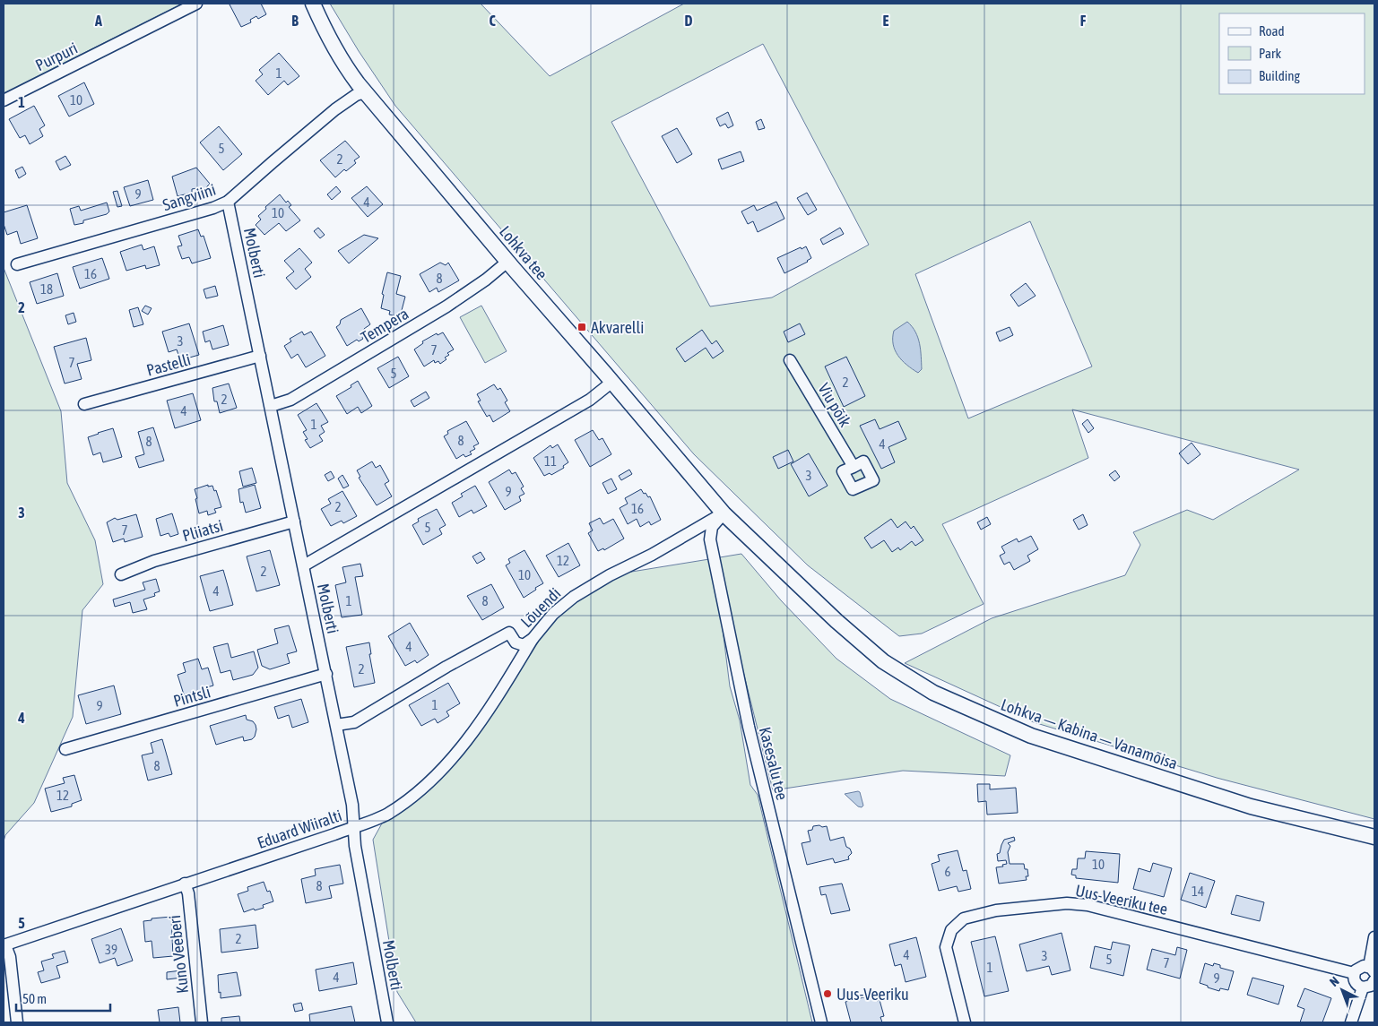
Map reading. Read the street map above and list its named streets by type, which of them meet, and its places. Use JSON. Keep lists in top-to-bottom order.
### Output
{
  "streets": {
    "street": [
      "Purpuri",
      "Sangviini",
      "Molberti",
      "Lohkva tee",
      "Tempera",
      "Pastelli",
      "Viu põik",
      "Pliiatsi",
      "Lõuendi",
      "Pintsli",
      "Lohkva — Kabina — Vanamõisa",
      "Kasesalu tee",
      "Eduard Wiiralti",
      "Uus-Veeriku tee",
      "Kuno Veeberi"
    ]
  },
  "crossings": [
    ["Sangviini", "Molberti"],
    ["Sangviini", "Lohkva tee"],
    ["Molberti", "Tempera"],
    ["Molberti", "Pastelli"],
    ["Molberti", "Pliiatsi"],
    ["Molberti", "Lõuendi"],
    ["Molberti", "Pintsli"],
    ["Molberti", "Eduard Wiiralti"],
    ["Lohkva tee", "Tempera"],
    ["Lohkva tee", "Lõuendi"],
    ["Lohkva tee", "Lohkva — Kabina — Vanamõisa"],
    ["Lohkva tee", "Kasesalu tee"],
    ["Lõuendi", "Lohkva — Kabina — Vanamõisa"],
    ["Lõuendi", "Kasesalu tee"],
    ["Lõuendi", "Eduard Wiiralti"],
    ["Lohkva — Kabina — Vanamõisa", "Kasesalu tee"],
    ["Eduard Wiiralti", "Kuno Veeberi"]
  ],
  "places": {
    "transit": ["Akvarelli"],
    "other": ["Uus-Veeriku"]
  },
  "house_numbers": [
    "1",
    "10",
    "5",
    "2",
    "9",
    "4",
    "10",
    "16",
    "8",
    "18",
    "3",
    "7",
    "7",
    "5",
    "2",
    "2",
    "4",
    "1",
    "8",
    "8",
    "4",
    "11",
    "3",
    "9",
    "2",
    "16",
    "5",
    "7",
    "12",
    "2",
    "10",
    "4",
    "1",
    "8",
    "4",
    "2",
    "1",
    "9",
    "8",
    "12",
    "10",
    "6",
    "8",
    "14",
    "2",
    "39",
    "4",
    "3",
    "5",
    "7",
    "1",
    "4",
    "9"
  ],
  "legend": ["Road", "Park", "Building"],
  "scale_bar": "50 m",
  "north": "top left",
  "grid": {
    "columns": [
      "A",
      "B",
      "C",
      "D",
      "E",
      "F"
    ],
    "rows": [
      "1",
      "2",
      "3",
      "4",
      "5"
    ]
  }
}
